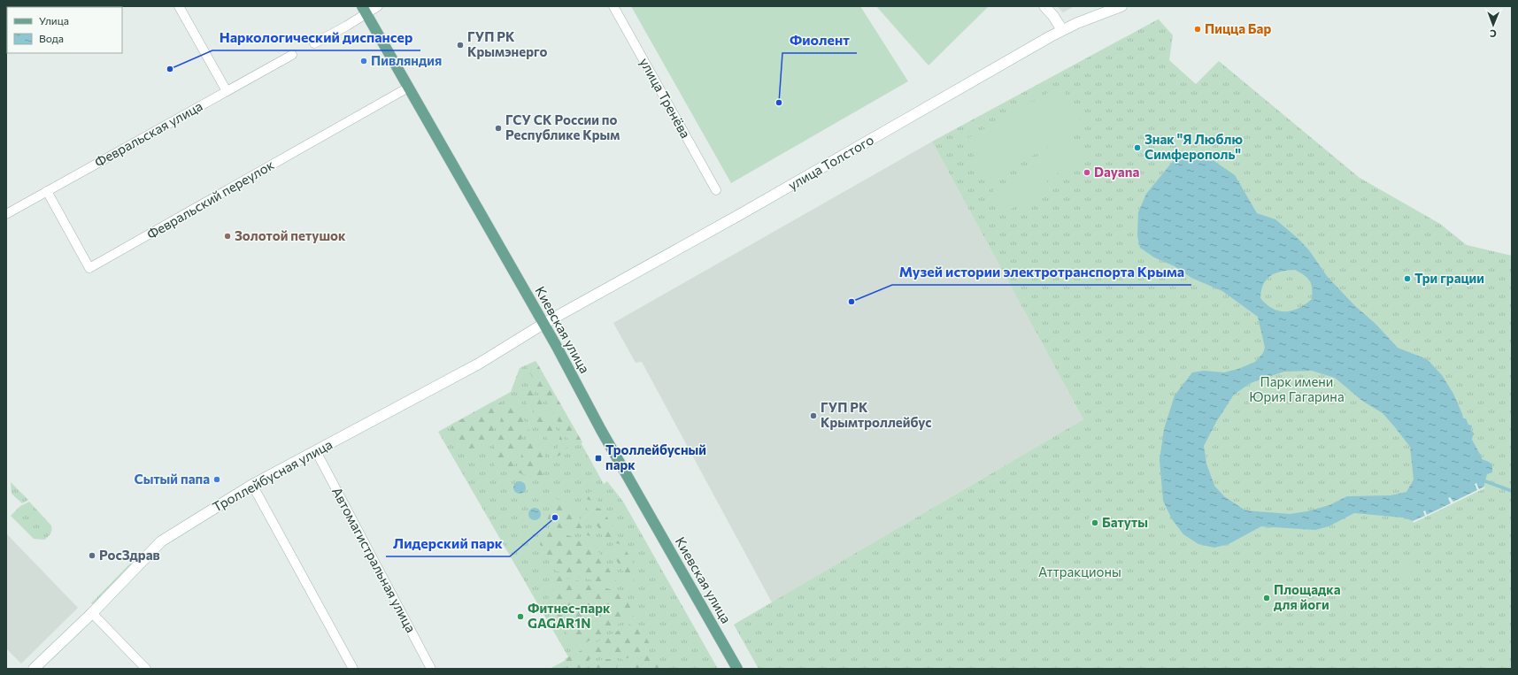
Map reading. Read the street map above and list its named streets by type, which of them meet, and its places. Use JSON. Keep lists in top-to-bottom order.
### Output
{
  "streets": {
    "main road": ["улица Толстого", "Киевская улица", "Троллейбусная улица"],
    "street": [
      "улица Тренёва",
      "Февральская улица",
      "Февральский переулок",
      "Автомагистральная улица"
    ]
  },
  "crossings": [
    ["Февральская улица", "Февральский переулок"],
    ["улица Толстого", "Киевская улица"],
    ["улица Толстого", "Троллейбусная улица"],
    ["Февральский переулок", "Киевская улица"],
    ["Киевская улица", "Троллейбусная улица"],
    ["Троллейбусная улица", "Автомагистральная улица"]
  ],
  "parks": ["Парк имени Юрия Гагарина", "Аттракционы"],
  "places": {
    "other": [
      "Пицца Бар",
      "ГУП РК Крымэнерго",
      "Пивляндия",
      "Наркологический диспансер",
      "Фиолент",
      "ГСУ СК России по Республике Крым",
      "Знак \"Я Люблю Симферополь\"",
      "Dayana",
      "Золотой петушок",
      "Три грации",
      "Музей истории электротранспорта Крыма",
      "ГУП РК Крымтроллейбус",
      "Сытый папа",
      "Лидерский парк",
      "Батуты",
      "РосЗдрав",
      "Площадка для йоги",
      "Фитнес-парк GAGAR1N"
    ],
    "transit": ["Троллейбусный парк"]
  },
  "legend": ["Улица", "Вода"],
  "north": "bottom"
}
